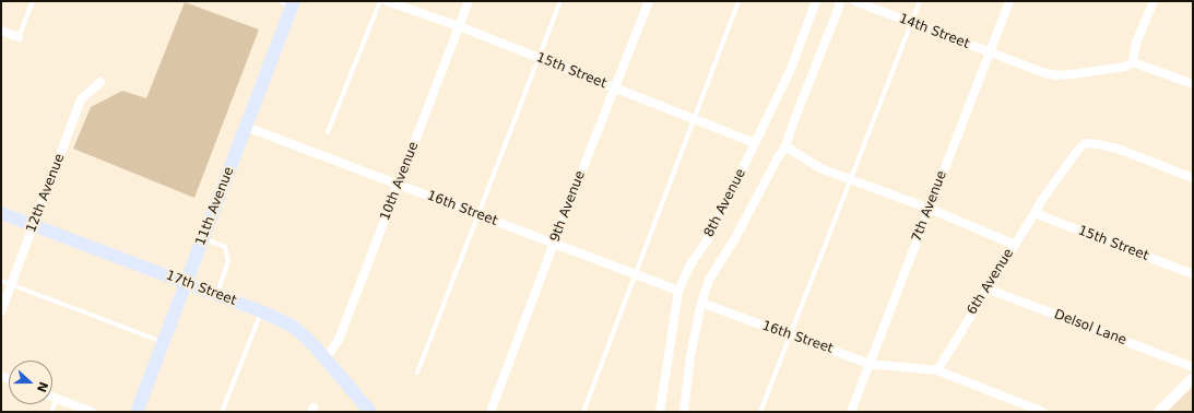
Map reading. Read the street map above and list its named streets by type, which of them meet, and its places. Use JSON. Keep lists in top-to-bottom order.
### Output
{
  "streets": {
    "main road": ["11th Avenue", "17th Street"],
    "street": [
      "14th Street",
      "15th Street",
      "10th Avenue",
      "12th Avenue",
      "8th Avenue",
      "9th Avenue",
      "7th Avenue",
      "16th Street",
      "6th Avenue",
      "Delsol Lane"
    ]
  },
  "crossings": [
    ["14th Street", "7th Avenue"],
    ["15th Street", "10th Avenue"],
    ["15th Street", "8th Avenue"],
    ["15th Street", "9th Avenue"],
    ["15th Street", "6th Avenue"],
    ["10th Avenue", "16th Street"],
    ["10th Avenue", "17th Street"],
    ["12th Avenue", "17th Street"],
    ["8th Avenue", "16th Street"],
    ["11th Avenue", "16th Street"],
    ["11th Avenue", "17th Street"],
    ["9th Avenue", "16th Street"],
    ["7th Avenue", "16th Street"],
    ["6th Avenue", "Delsol Lane"]
  ],
  "north": "right"
}
